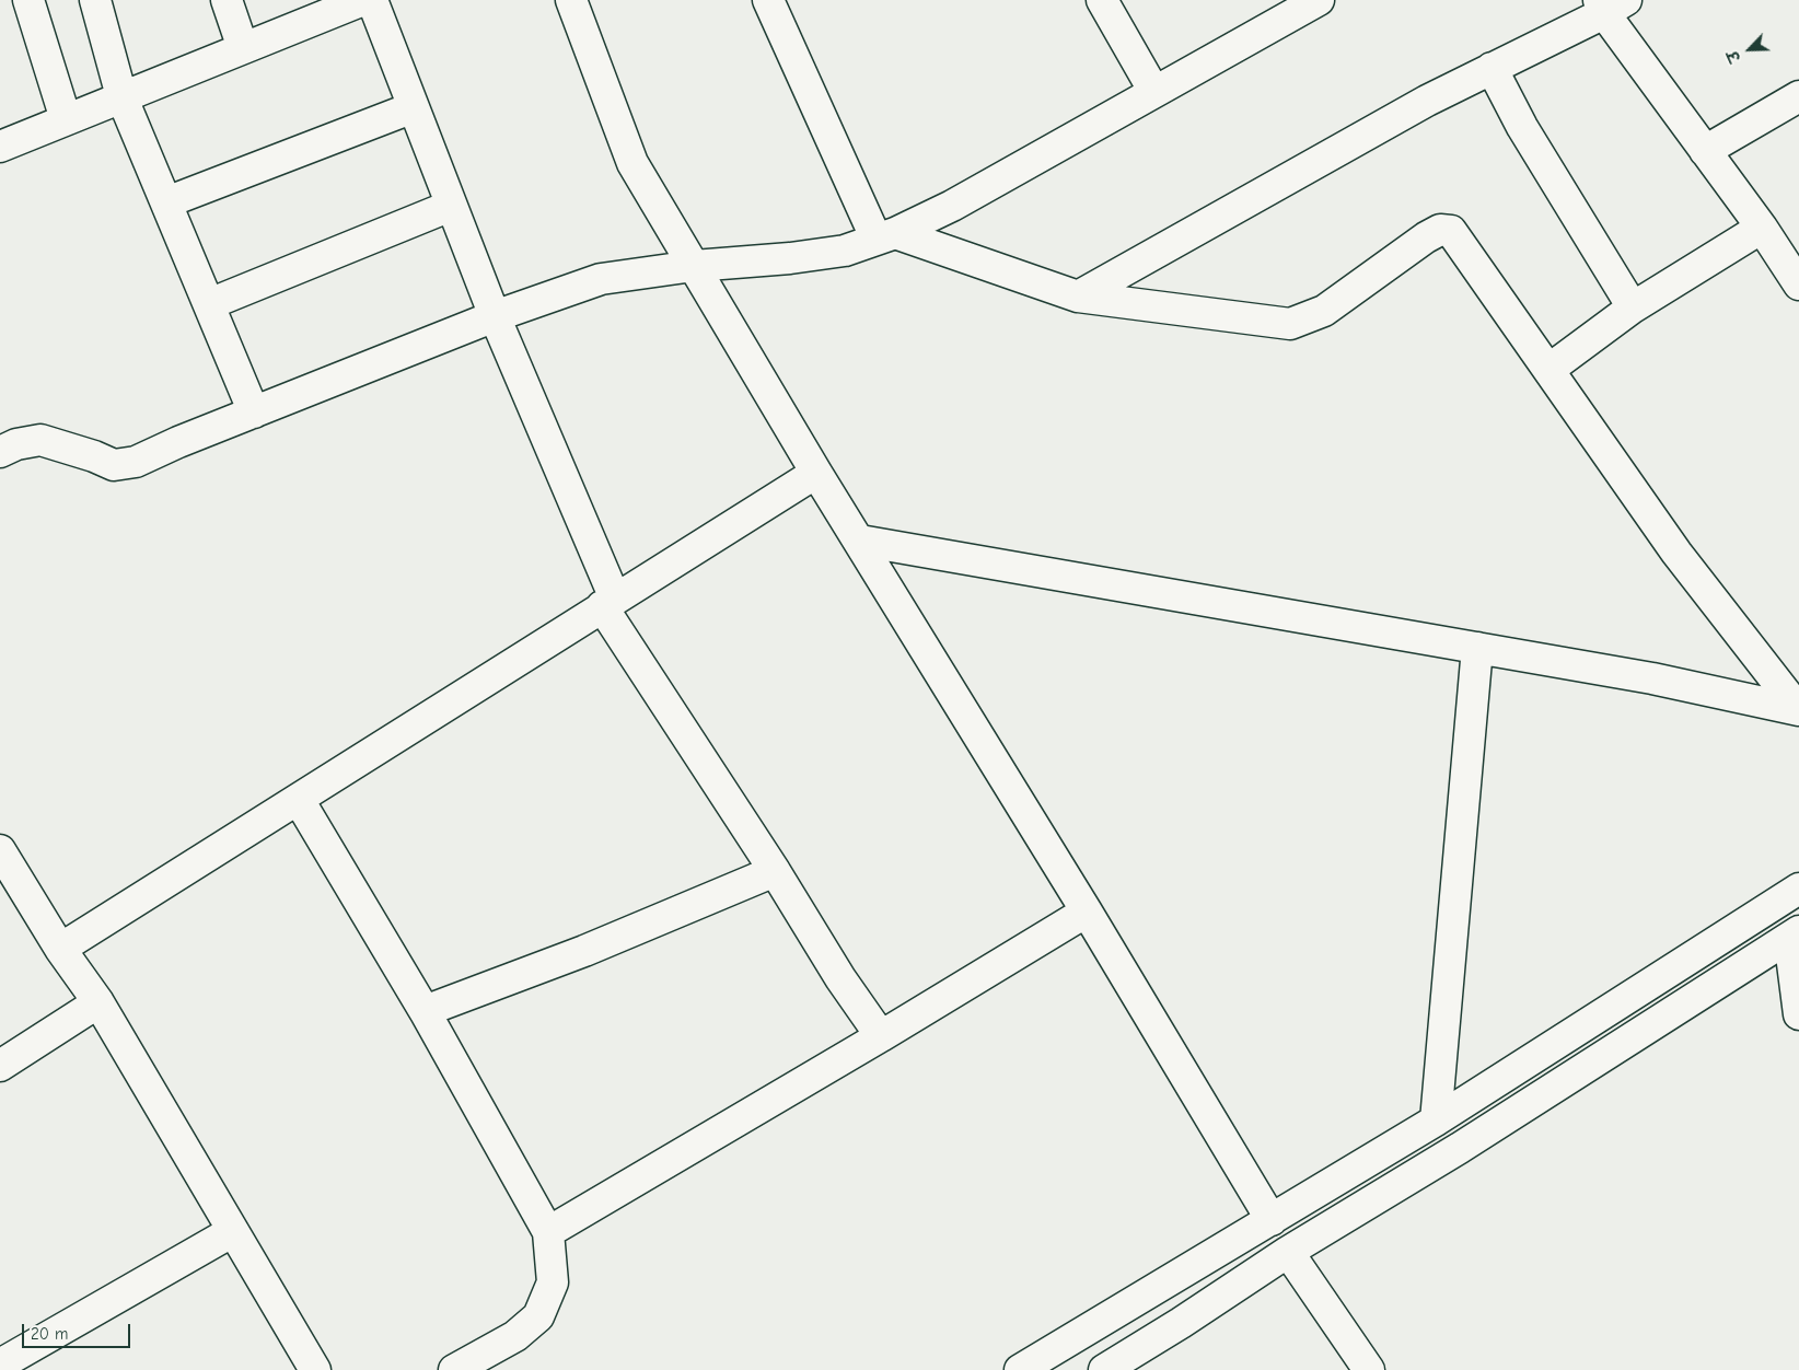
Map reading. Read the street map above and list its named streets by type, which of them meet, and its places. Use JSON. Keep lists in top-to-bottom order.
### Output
{
  "scale_bar": "20 m",
  "north": "bottom left"
}
